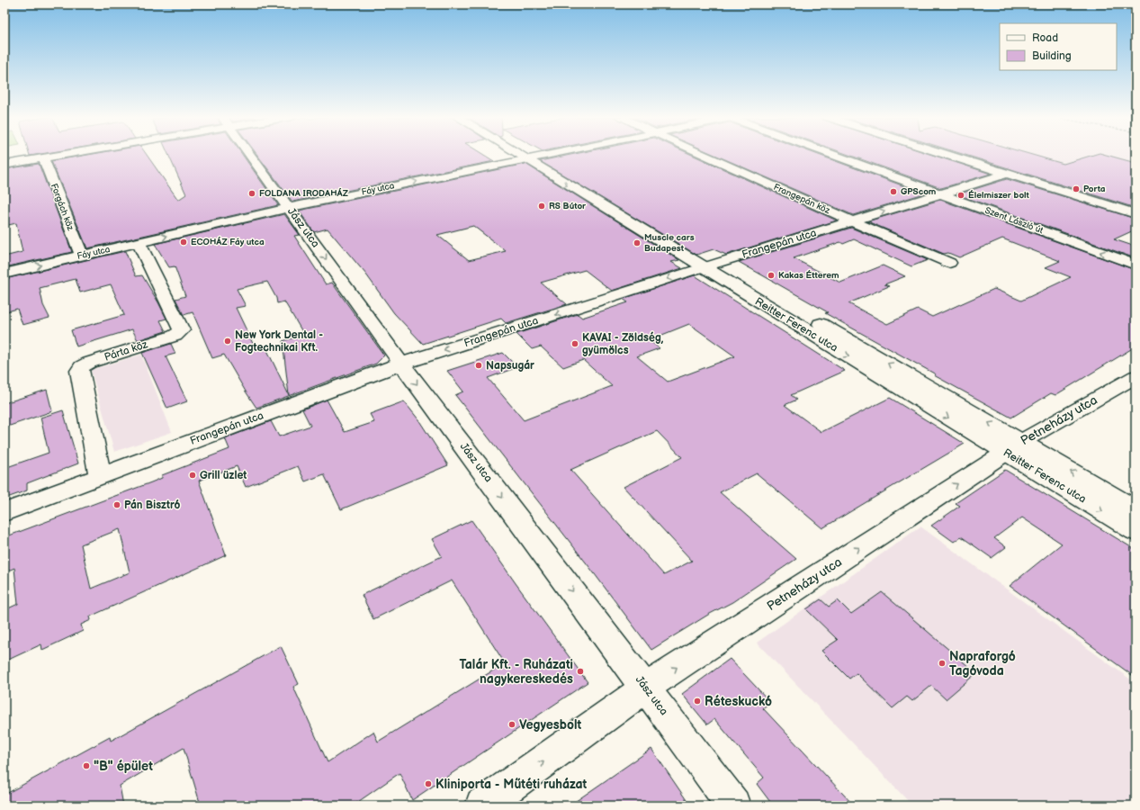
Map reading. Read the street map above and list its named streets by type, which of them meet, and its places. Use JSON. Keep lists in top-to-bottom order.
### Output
{
  "streets": {
    "street": [
      "Fáy utca",
      "Frangepán köz",
      "Forgách köz",
      "Szent László út",
      "Jász utca",
      "Frangepán utca",
      "Reitter Ferenc utca",
      "Párta köz",
      "Petneházy utca"
    ]
  },
  "crossings": [
    ["Fáy utca", "Forgách köz"],
    ["Fáy utca", "Jász utca"],
    ["Fáy utca", "Reitter Ferenc utca"],
    ["Fáy utca", "Párta köz"],
    ["Frangepán köz", "Frangepán utca"],
    ["Szent László út", "Frangepán utca"],
    ["Jász utca", "Frangepán utca"],
    ["Jász utca", "Petneházy utca"],
    ["Frangepán utca", "Reitter Ferenc utca"],
    ["Frangepán utca", "Párta köz"],
    ["Reitter Ferenc utca", "Petneházy utca"]
  ],
  "one_way": ["Fáy utca", "Jász utca", "Petneházy utca"],
  "places": [
    "Porta",
    "GPScom",
    "FOLDANA IRODAHÁZ",
    "Élelmiszer bolt",
    "RS Bútor",
    "ECOHÁZ Fáy utca",
    "Muscle cars Budapest",
    "Kakas Étterem",
    "New York Dental - Fogtechnikai Kft.",
    "KAVAI - Zöldség, gyümölcs",
    "Napsugár",
    "Grill üzlet",
    "Pán Bisztró",
    "Napraforgó Tagóvoda",
    "Talár Kft. - Ruházati nagykereskedés",
    "Réteskuckó",
    "Vegyesbolt",
    "\"B\" épület",
    "Kliniporta - Műtéti ruházat"
  ],
  "legend": ["Road", "Building"]
}
